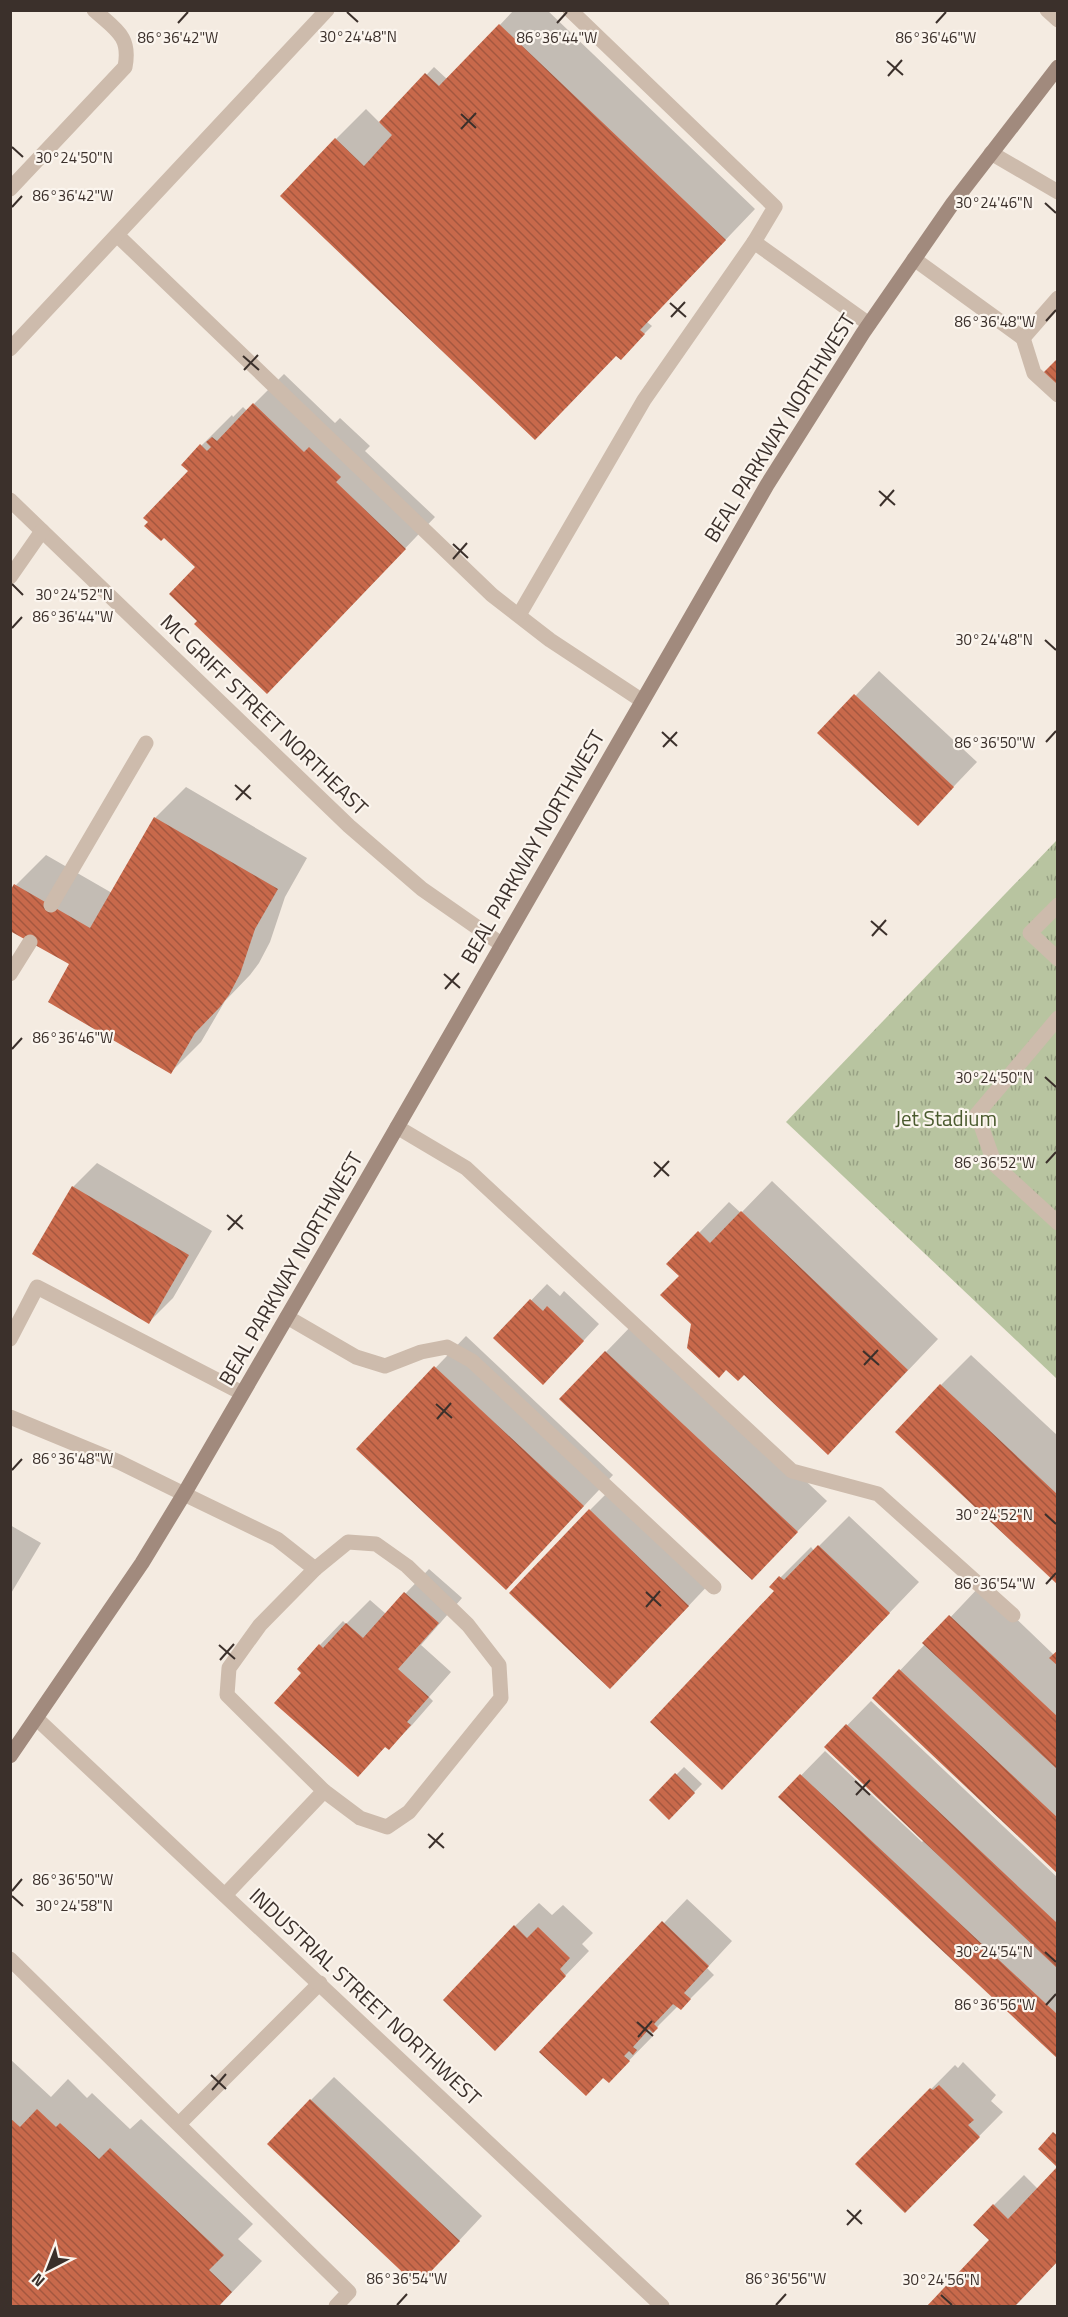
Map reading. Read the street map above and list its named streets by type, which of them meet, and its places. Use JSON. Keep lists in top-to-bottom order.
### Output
{
  "streets": {
    "main road": ["BEAL PARKWAY NORTHWEST"],
    "street": ["MC GRIFF STREET NORTHEAST", "INDUSTRIAL STREET NORTHWEST"]
  },
  "crossings": [
    ["BEAL PARKWAY NORTHWEST", "MC GRIFF STREET NORTHEAST"],
    ["BEAL PARKWAY NORTHWEST", "INDUSTRIAL STREET NORTHWEST"]
  ],
  "parks": ["Jet Stadium"],
  "north": "bottom left",
  "coordinates": [
    "30°24'48\"N",
    "86°36'42\"W",
    "86°36'44\"W",
    "86°36'46\"W",
    "30°24'50\"N",
    "30°24'46\"N",
    "86°36'48\"W",
    "30°24'52\"N",
    "86°36'50\"W",
    "86°36'52\"W",
    "86°36'54\"W",
    "30°24'58\"N",
    "30°24'54\"N",
    "86°36'56\"W",
    "30°24'56\"N"
  ]
}
